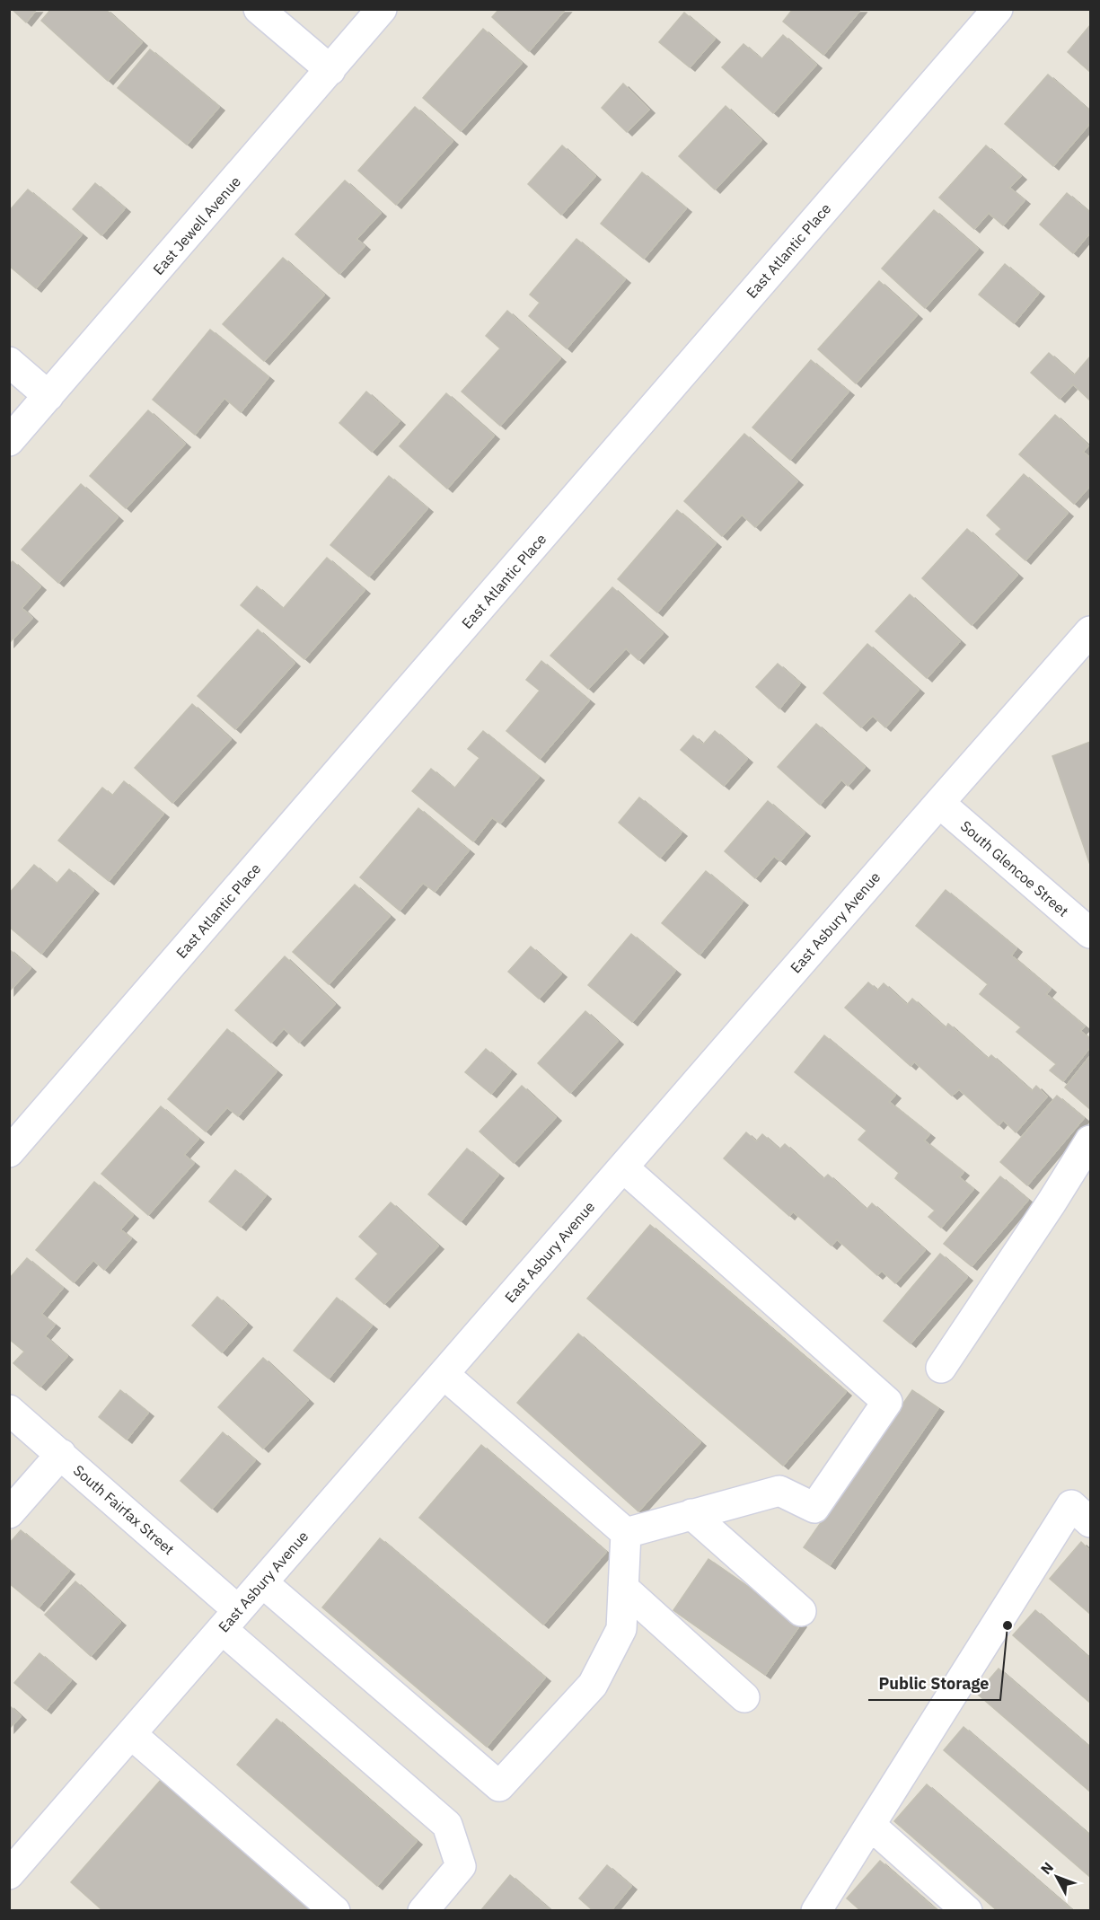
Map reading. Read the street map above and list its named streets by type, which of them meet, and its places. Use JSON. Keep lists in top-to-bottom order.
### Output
{
  "streets": {
    "street": [
      "East Jewell Avenue",
      "East Atlantic Place",
      "South Glencoe Street",
      "East Asbury Avenue",
      "South Fairfax Street"
    ]
  },
  "crossings": [
    ["South Glencoe Street", "East Asbury Avenue"],
    ["East Asbury Avenue", "South Fairfax Street"]
  ],
  "places": ["Public Storage"],
  "north": "top left"
}
